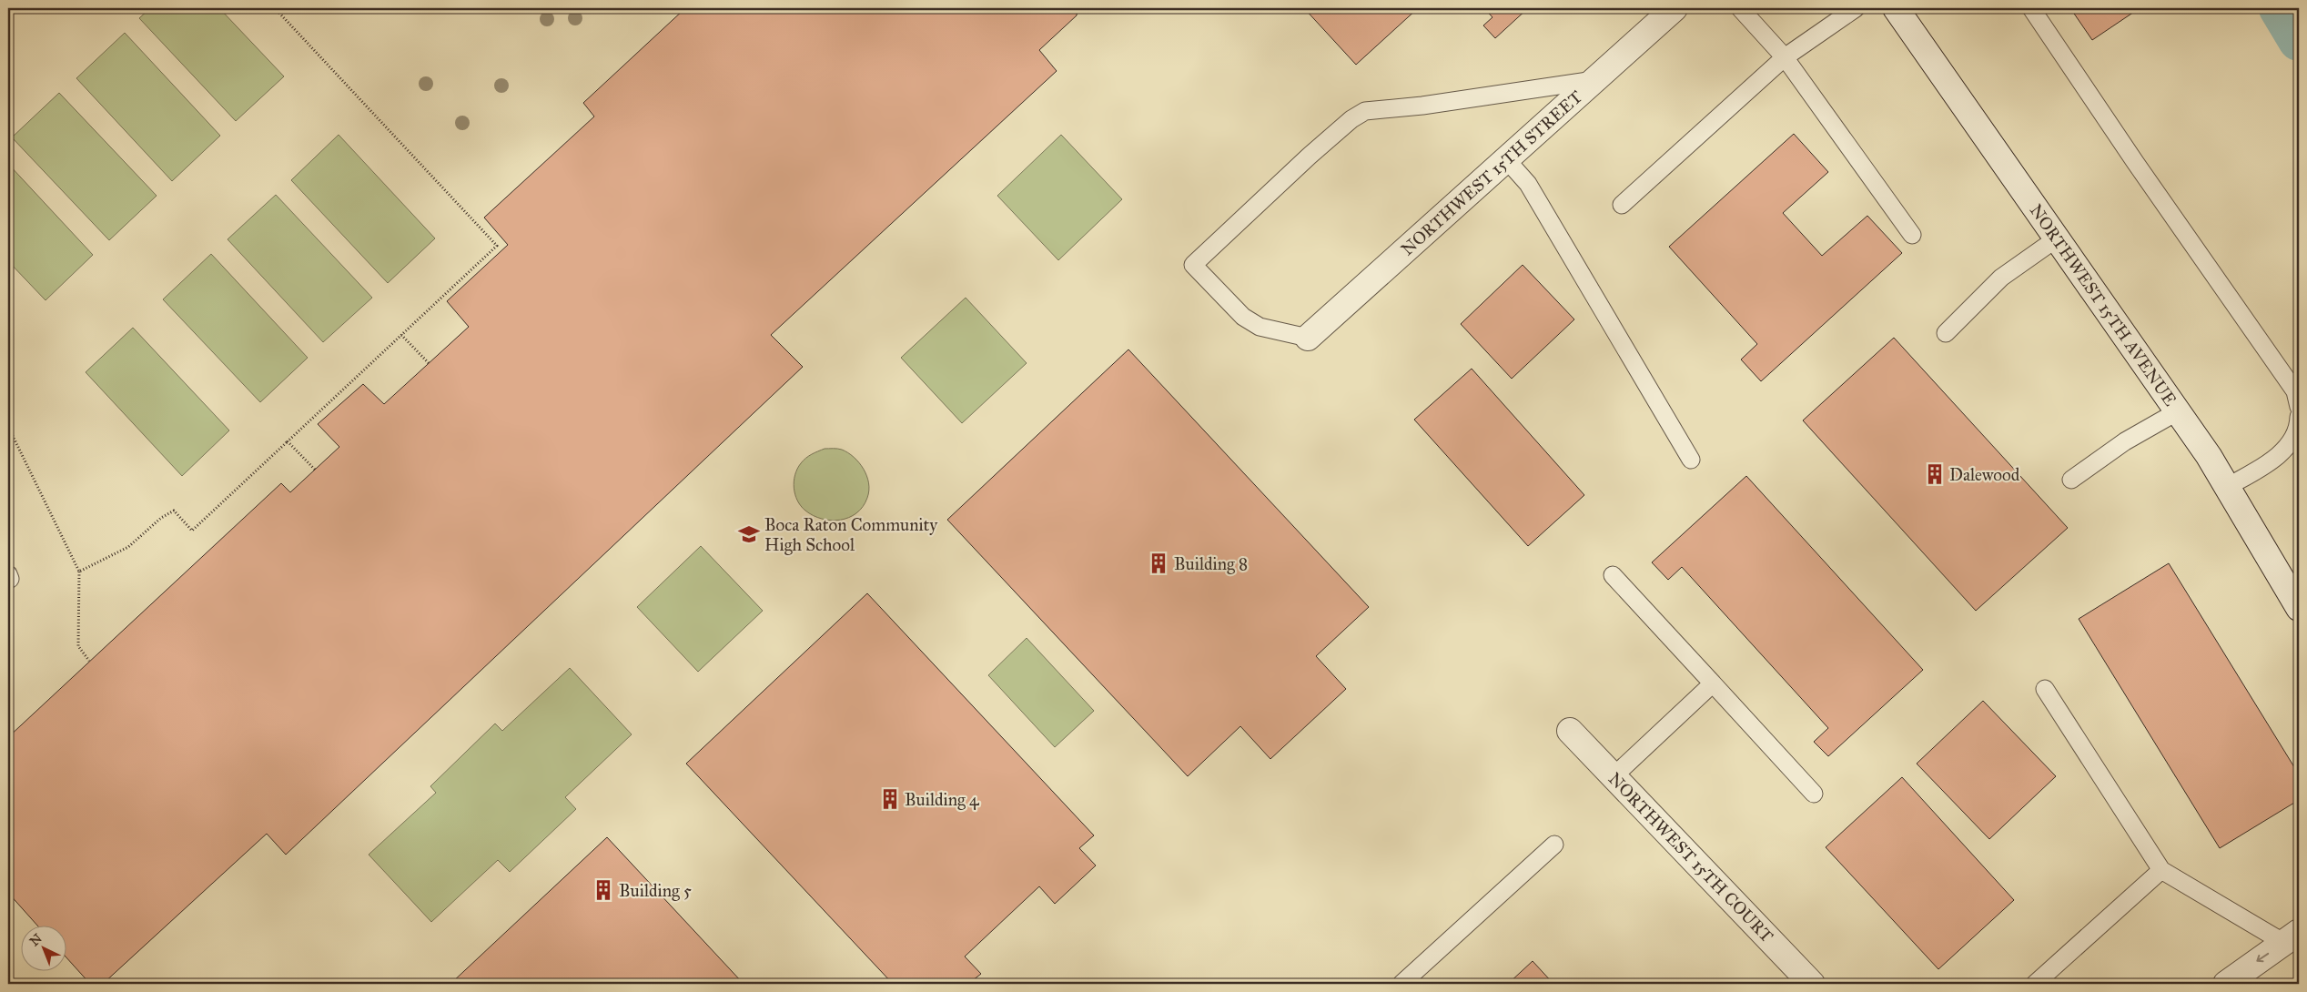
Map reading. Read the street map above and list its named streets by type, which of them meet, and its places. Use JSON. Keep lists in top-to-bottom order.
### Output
{
  "streets": {
    "street": ["NORTHWEST 15TH STREET", "NORTHWEST 15TH AVENUE", "NORTHWEST 15TH COURT"]
  },
  "places": {
    "building": [
      "Dalewood",
      "Building 8",
      "Building 4",
      "Building 5"
    ],
    "school or university": ["Boca Raton Community High School"]
  },
  "north": "top left"
}
